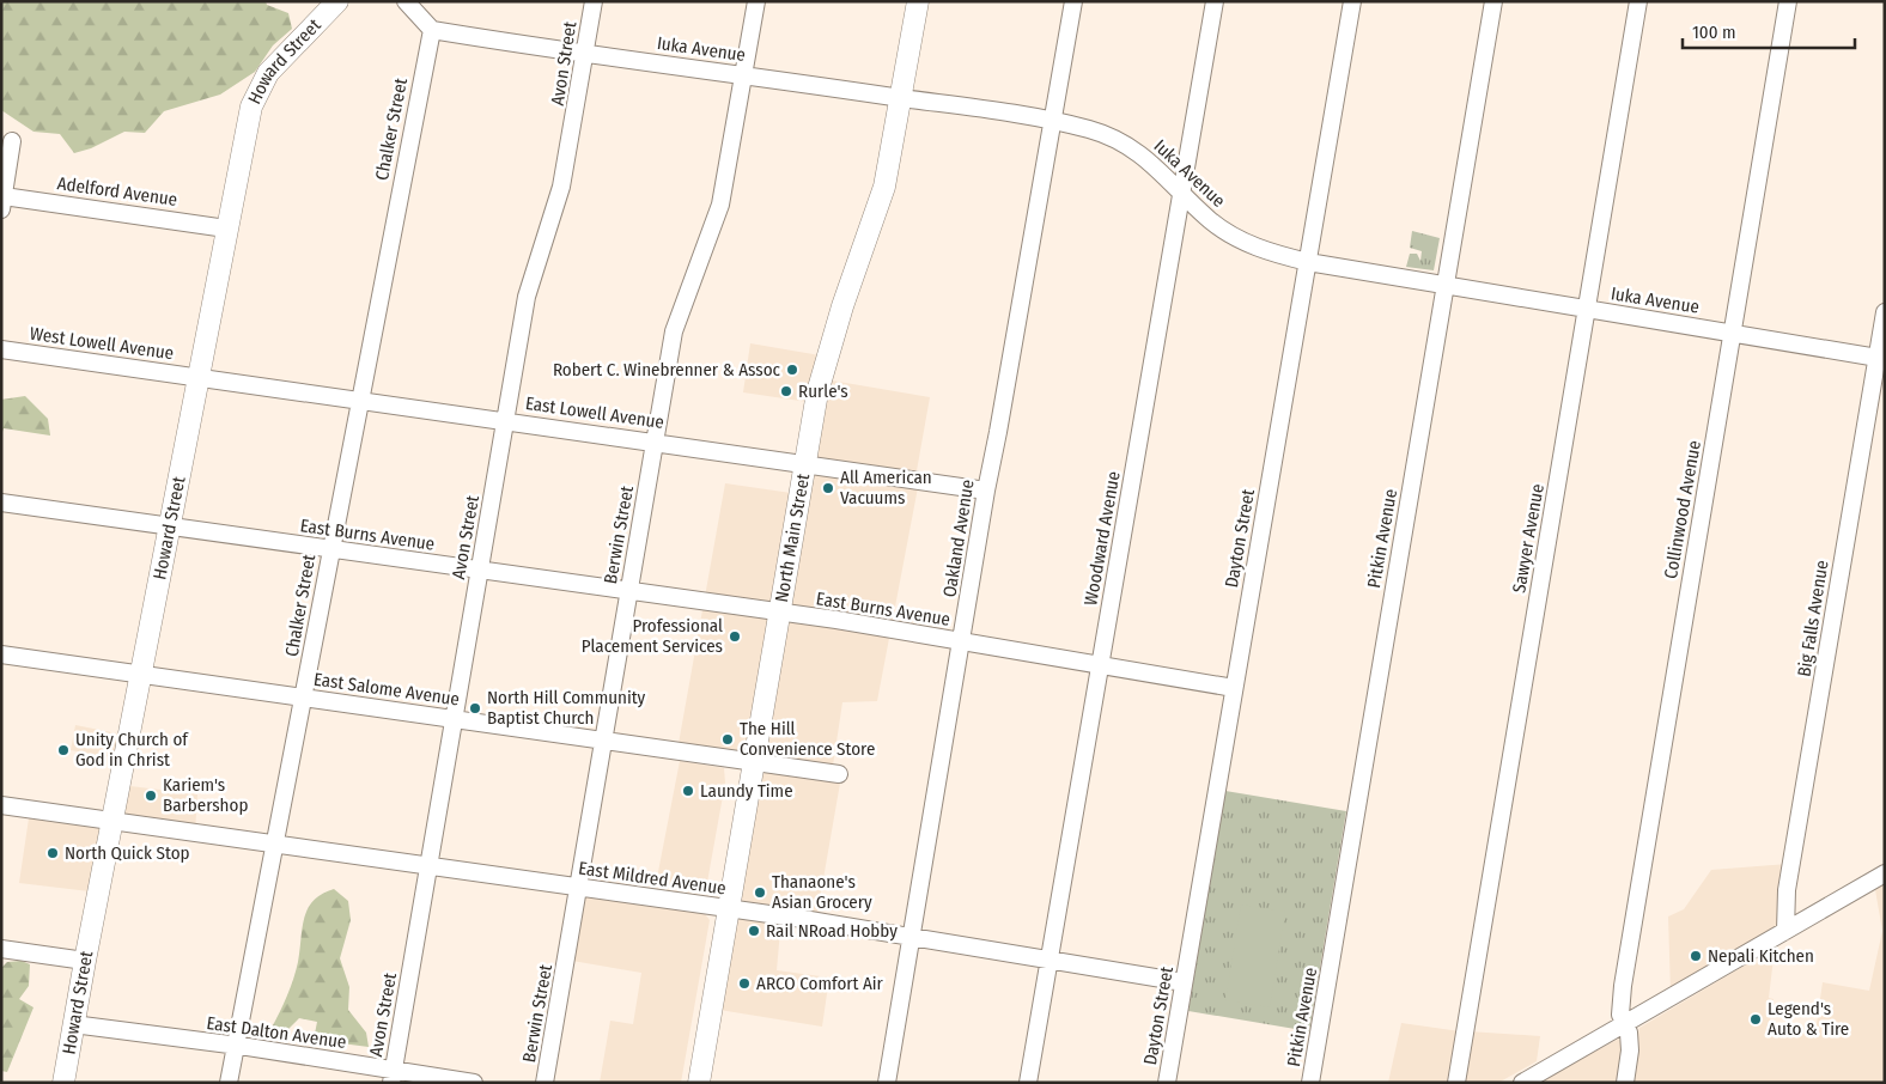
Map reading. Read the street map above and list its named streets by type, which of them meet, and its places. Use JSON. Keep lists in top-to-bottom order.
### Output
{
  "streets": {
    "main road": ["Howard Street", "North Main Street"],
    "street": [
      "Iuka Avenue",
      "Avon Street",
      "Chalker Street",
      "Adelford Avenue",
      "West Lowell Avenue",
      "East Lowell Avenue",
      "Collinwood Avenue",
      "East Burns Avenue",
      "Berwin Street",
      "Oakland Avenue",
      "Woodward Avenue",
      "Dayton Street",
      "Pitkin Avenue",
      "Sawyer Avenue",
      "Big Falls Avenue",
      "East Salome Avenue",
      "East Mildred Avenue",
      "East Dalton Avenue"
    ]
  },
  "crossings": [
    ["Iuka Avenue", "Avon Street"],
    ["Iuka Avenue", "Chalker Street"],
    ["Iuka Avenue", "Collinwood Avenue"],
    ["Iuka Avenue", "Berwin Street"],
    ["Iuka Avenue", "North Main Street"],
    ["Iuka Avenue", "Oakland Avenue"],
    ["Iuka Avenue", "Woodward Avenue"],
    ["Iuka Avenue", "Dayton Street"],
    ["Iuka Avenue", "Pitkin Avenue"],
    ["Iuka Avenue", "Sawyer Avenue"],
    ["Iuka Avenue", "Big Falls Avenue"],
    ["Howard Street", "Adelford Avenue"],
    ["Howard Street", "West Lowell Avenue"],
    ["Howard Street", "East Lowell Avenue"],
    ["Howard Street", "East Burns Avenue"],
    ["Howard Street", "East Salome Avenue"],
    ["Howard Street", "East Mildred Avenue"],
    ["Howard Street", "East Dalton Avenue"],
    ["Avon Street", "East Lowell Avenue"],
    ["Avon Street", "East Burns Avenue"],
    ["Avon Street", "East Salome Avenue"],
    ["Avon Street", "East Mildred Avenue"],
    ["Avon Street", "East Dalton Avenue"],
    ["Chalker Street", "East Lowell Avenue"],
    ["Chalker Street", "East Burns Avenue"],
    ["Chalker Street", "East Salome Avenue"],
    ["Chalker Street", "East Mildred Avenue"],
    ["Chalker Street", "East Dalton Avenue"],
    ["West Lowell Avenue", "East Lowell Avenue"],
    ["East Lowell Avenue", "Berwin Street"],
    ["East Lowell Avenue", "North Main Street"],
    ["East Lowell Avenue", "Oakland Avenue"],
    ["East Burns Avenue", "Berwin Street"],
    ["East Burns Avenue", "North Main Street"],
    ["East Burns Avenue", "Oakland Avenue"],
    ["East Burns Avenue", "Woodward Avenue"],
    ["East Burns Avenue", "Dayton Street"],
    ["Berwin Street", "East Salome Avenue"],
    ["Berwin Street", "East Mildred Avenue"],
    ["North Main Street", "East Salome Avenue"],
    ["North Main Street", "East Mildred Avenue"],
    ["Oakland Avenue", "East Mildred Avenue"],
    ["Woodward Avenue", "East Mildred Avenue"],
    ["Dayton Street", "East Mildred Avenue"]
  ],
  "places": [
    "Robert C. Winebrenner & Assoc",
    "Rurle's",
    "All American Vacuums",
    "Professional Placement Services",
    "North Hill Community Baptist Church",
    "The Hill Convenience Store",
    "Unity Church of God in Christ",
    "Laundy Time",
    "Kariem's Barbershop",
    "North Quick Stop",
    "Thanaone's Asian Grocery",
    "Rail NRoad Hobby",
    "Nepali Kitchen",
    "ARCO Comfort Air",
    "Legend's Auto & Tire"
  ],
  "scale_bar": "100 m"
}
